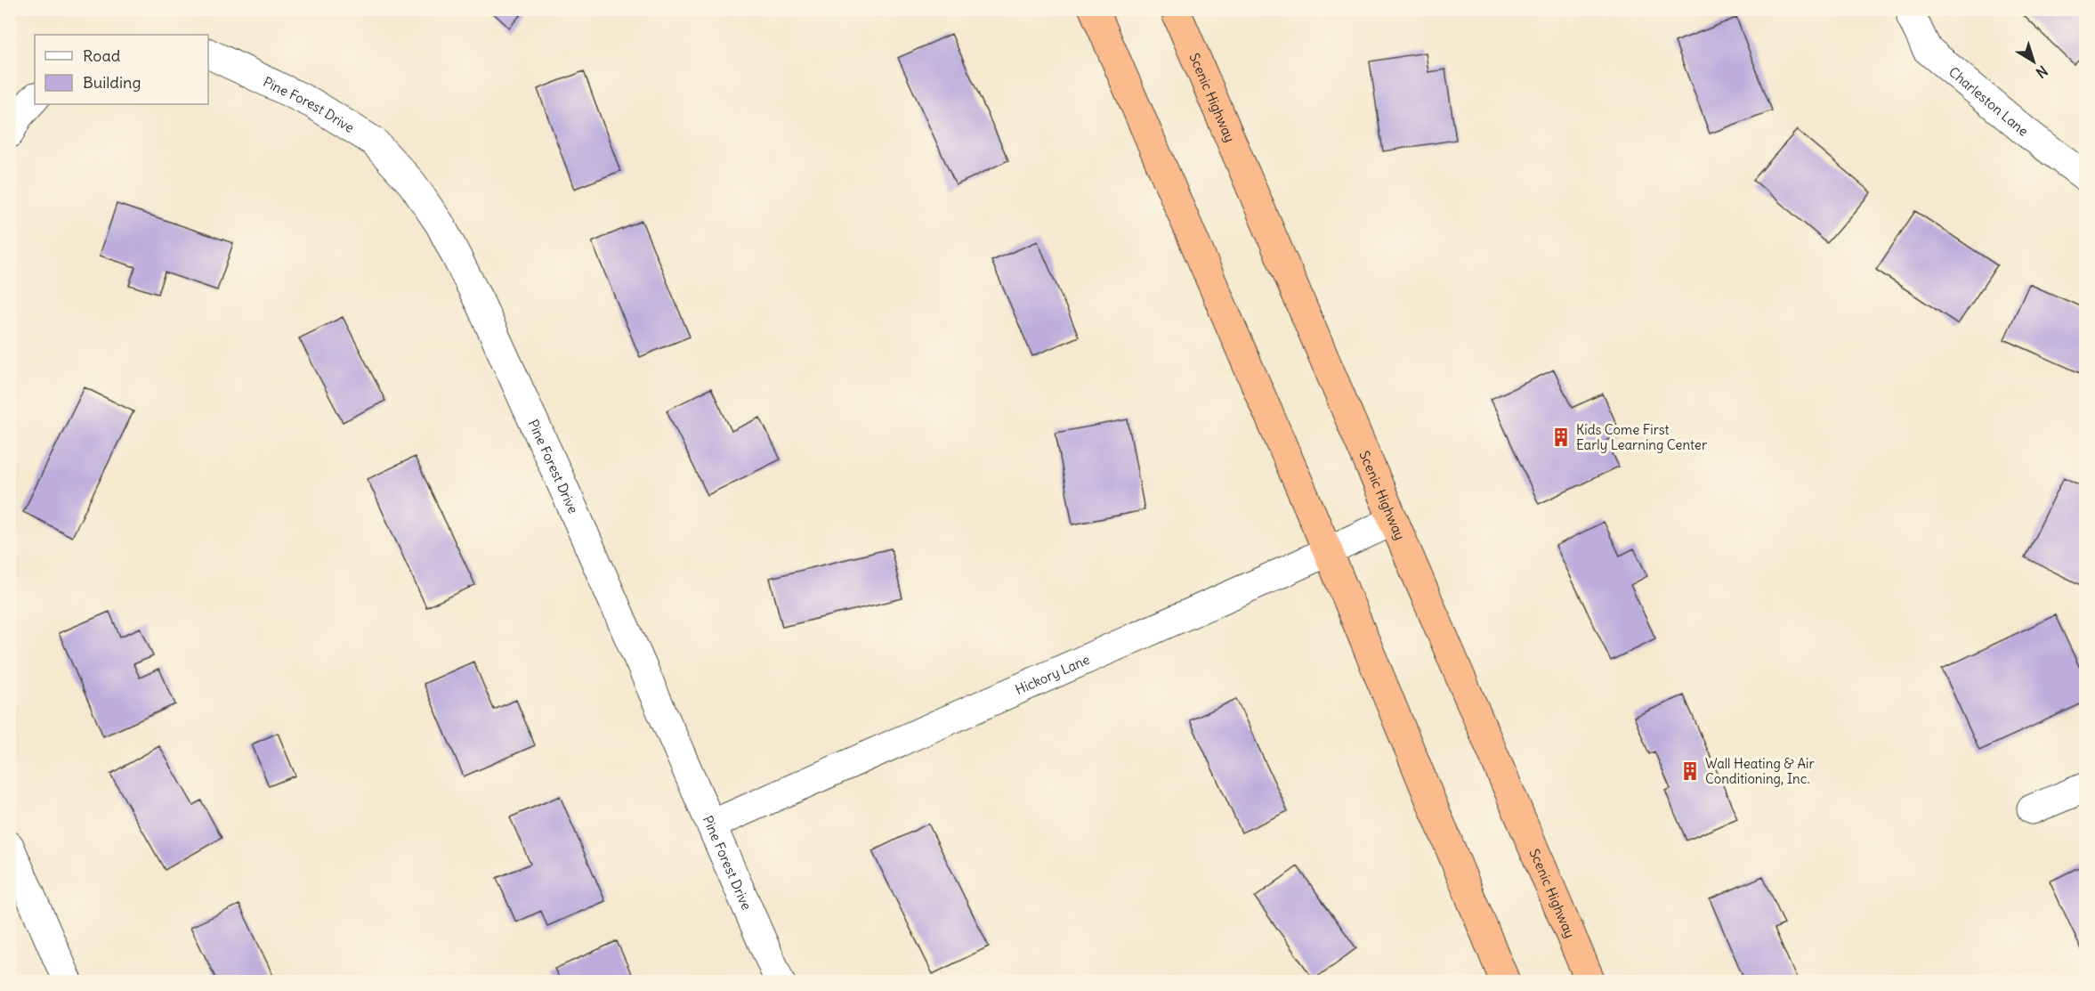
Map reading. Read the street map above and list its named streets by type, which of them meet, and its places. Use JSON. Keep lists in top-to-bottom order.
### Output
{
  "streets": {
    "highway": ["Scenic Highway"],
    "street": ["Charleston Lane", "Pine Forest Drive", "Hickory Lane"]
  },
  "crossings": [
    ["Scenic Highway", "Hickory Lane"],
    ["Pine Forest Drive", "Hickory Lane"]
  ],
  "places": {
    "building": ["Kids Come First Early Learning Center", "Wall Heating & Air Conditioning, Inc."]
  },
  "legend": ["Road", "Building"],
  "north": "bottom right"
}
